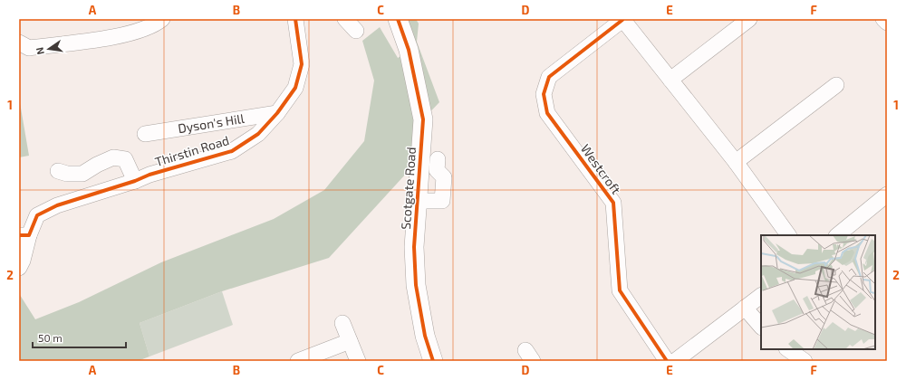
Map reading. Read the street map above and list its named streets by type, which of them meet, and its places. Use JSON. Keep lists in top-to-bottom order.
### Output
{
  "streets": {
    "street": [
      "Dyson's Hill",
      "Thirstin Road",
      "Westcroft",
      "Scotgate Road"
    ]
  },
  "crossings": [
    ["Dyson's Hill", "Thirstin Road"]
  ],
  "scale_bar": "50 m",
  "north": "left",
  "grid": {
    "columns": [
      "A",
      "B",
      "C",
      "D",
      "E",
      "F"
    ],
    "rows": ["1", "2"]
  }
}
